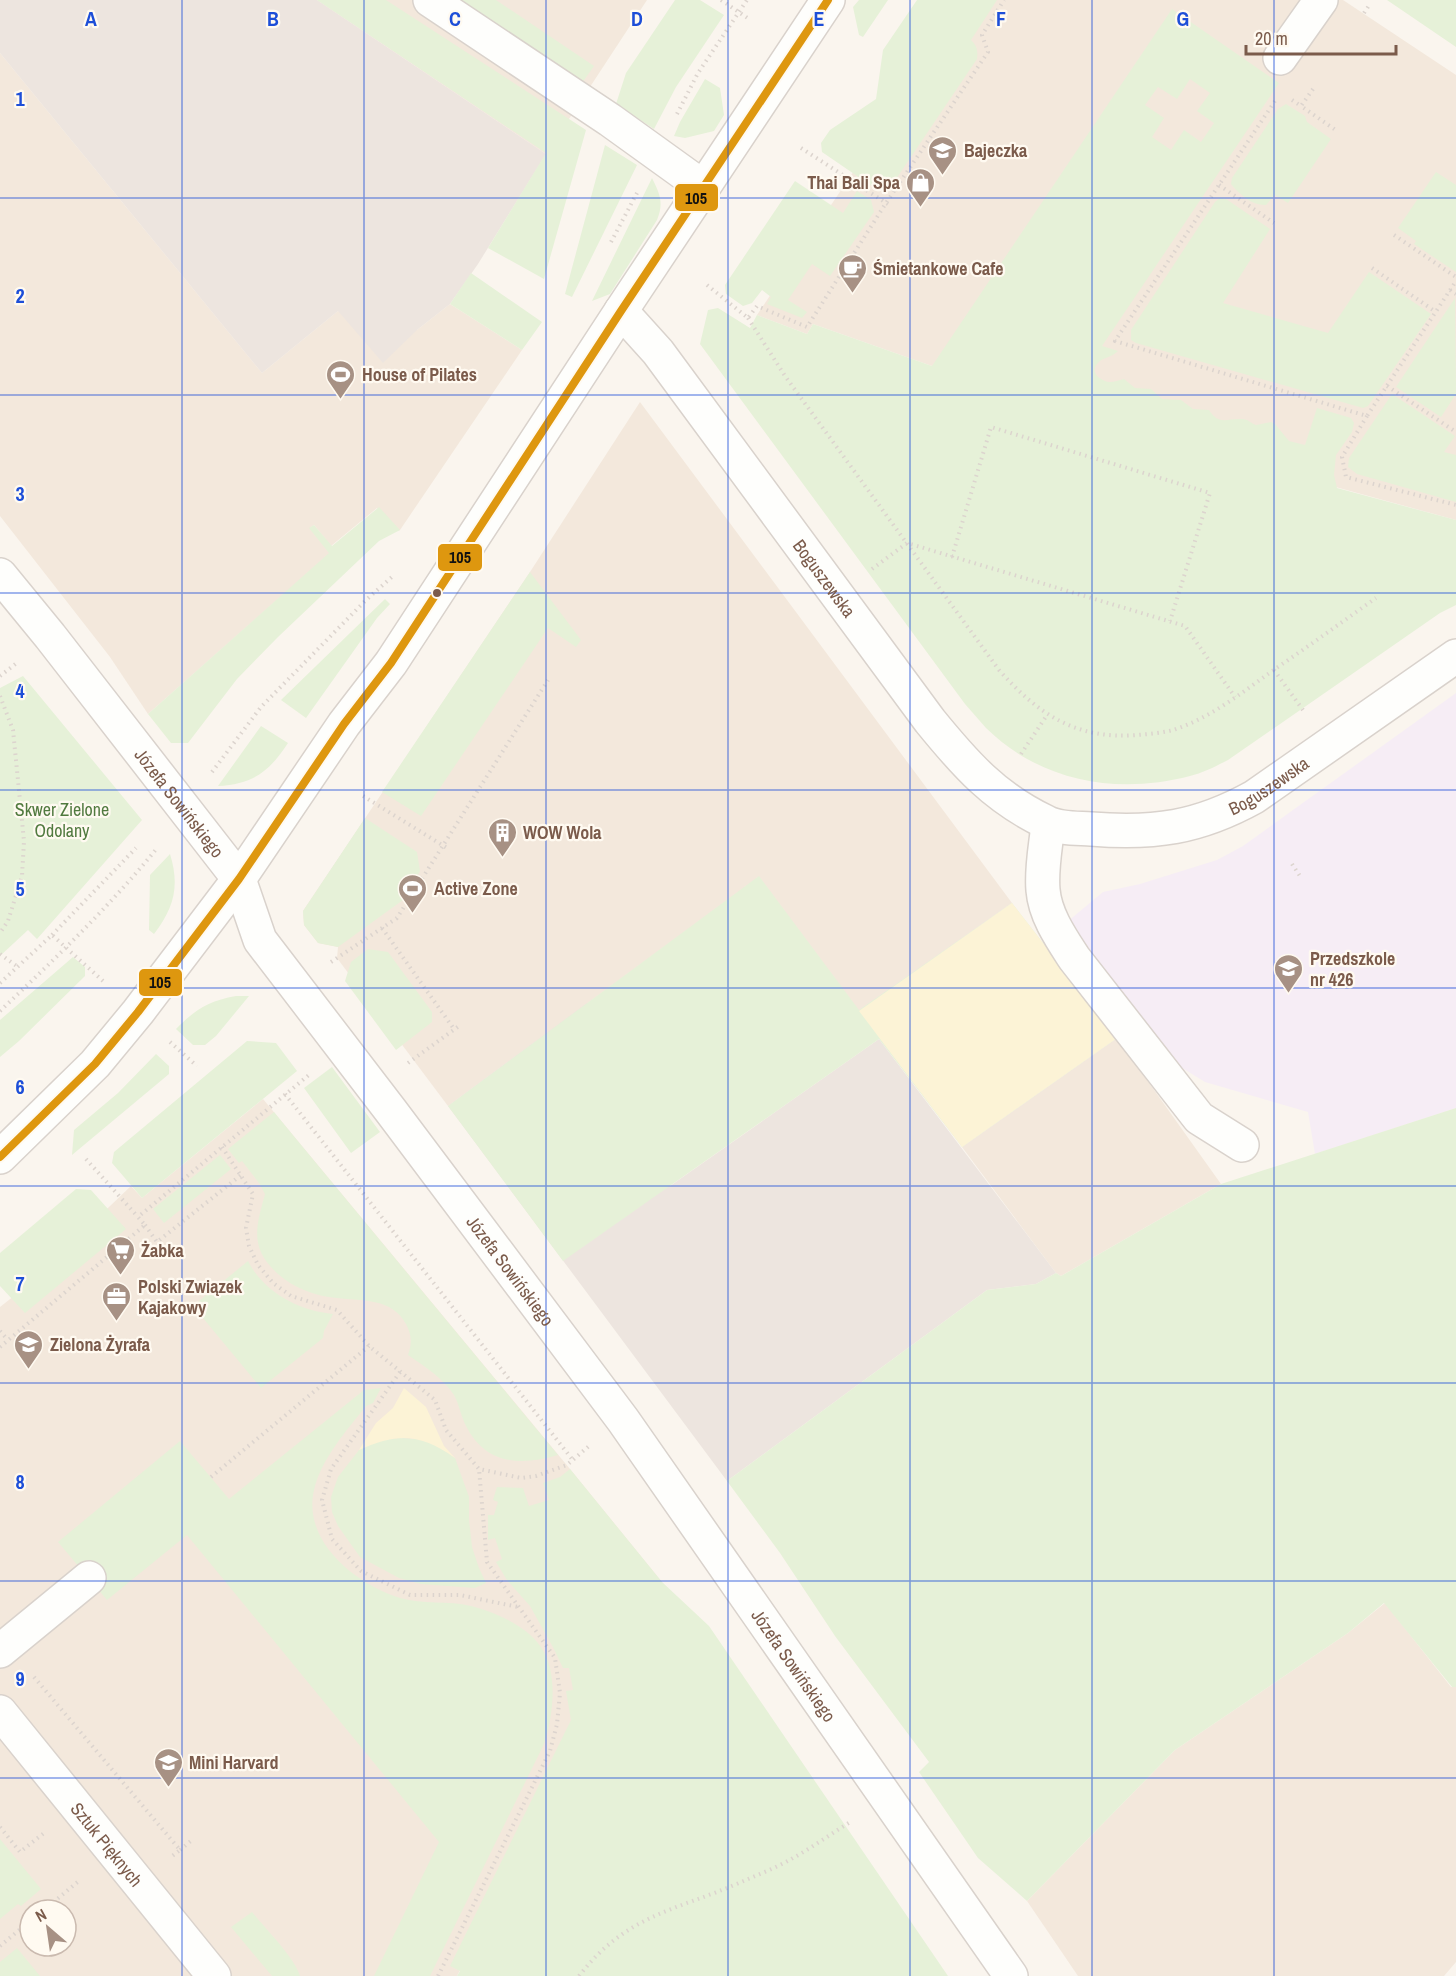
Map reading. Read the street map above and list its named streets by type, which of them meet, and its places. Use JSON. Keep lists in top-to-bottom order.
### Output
{
  "streets": {
    "street": ["Boguszewska", "Józefa Sowińskiego", "Sztuk Pięknych"]
  },
  "parks": ["Skwer Zielone Odolany"],
  "places": {
    "school or university": [
      "Bajeczka",
      "Przedszkole nr 426",
      "Zielona Żyrafa",
      "Mini Harvard"
    ],
    "shop": ["Thai Bali Spa"],
    "cafe": ["Śmietankowe Cafe"],
    "sports": ["House of Pilates", "Active Zone"],
    "building": ["WOW Wola"],
    "supermarket": ["Żabka"],
    "office": ["Polski Związek Kajakowy"]
  },
  "lines": ["transit line 105"],
  "scale_bar": "20 m",
  "north": "top left",
  "grid": {
    "columns": [
      "A",
      "B",
      "C",
      "D",
      "E",
      "F",
      "G"
    ],
    "rows": [
      "1",
      "2",
      "3",
      "4",
      "5",
      "6",
      "7",
      "8",
      "9"
    ]
  }
}
